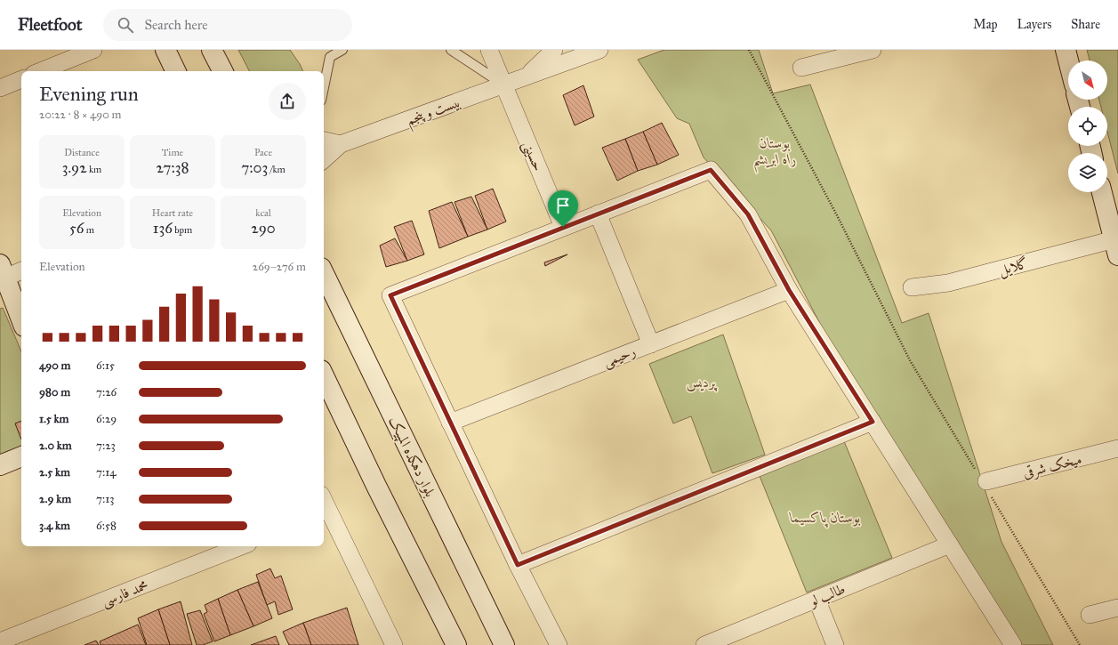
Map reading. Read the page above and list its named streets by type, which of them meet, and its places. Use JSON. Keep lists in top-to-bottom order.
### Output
{
  "streets": {
    "main road": ["بلوار دهکده المپیک"],
    "street": [
      "بیست و پنجم",
      "حسینی",
      "گلایل",
      "رحیمی",
      "میخک شرقی",
      "محمد فارسی",
      "طالب لو"
    ]
  },
  "crossings": [
    ["بیست و پنجم", "حسینی"]
  ],
  "parks": ["بوستان راه ابریشم", "پردیس", "بوستان پاکسیما"],
  "north": "bottom right",
  "page": {
    "header": "Fleetfoot",
    "search": "Search here",
    "nav": ["Map", "Layers", "Share"],
    "heading": ["Evening run", "20:22 · 8 × 490 m"],
    "stats": [
      ["Distance", "3.92 km"],
      ["Time", "27:38"],
      ["Pace", "7:03 /km"],
      ["Elevation", "56 m"],
      ["Heart rate", "136 bpm"],
      ["kcal", "290"]
    ],
    "chart": ["Elevation", "269–276 m"],
    "list": [
      {
        "name": "490 m",
        "note": "6:15"
      },
      {
        "name": "980 m",
        "note": "7:26"
      },
      {
        "name": "1.5 km",
        "note": "6:29"
      },
      {
        "name": "2.0 km",
        "note": "7:23"
      },
      {
        "name": "2.5 km",
        "note": "7:14"
      },
      {
        "name": "2.9 km",
        "note": "7:13"
      },
      {
        "name": "3.4 km",
        "note": "6:58"
      }
    ]
  }
}
